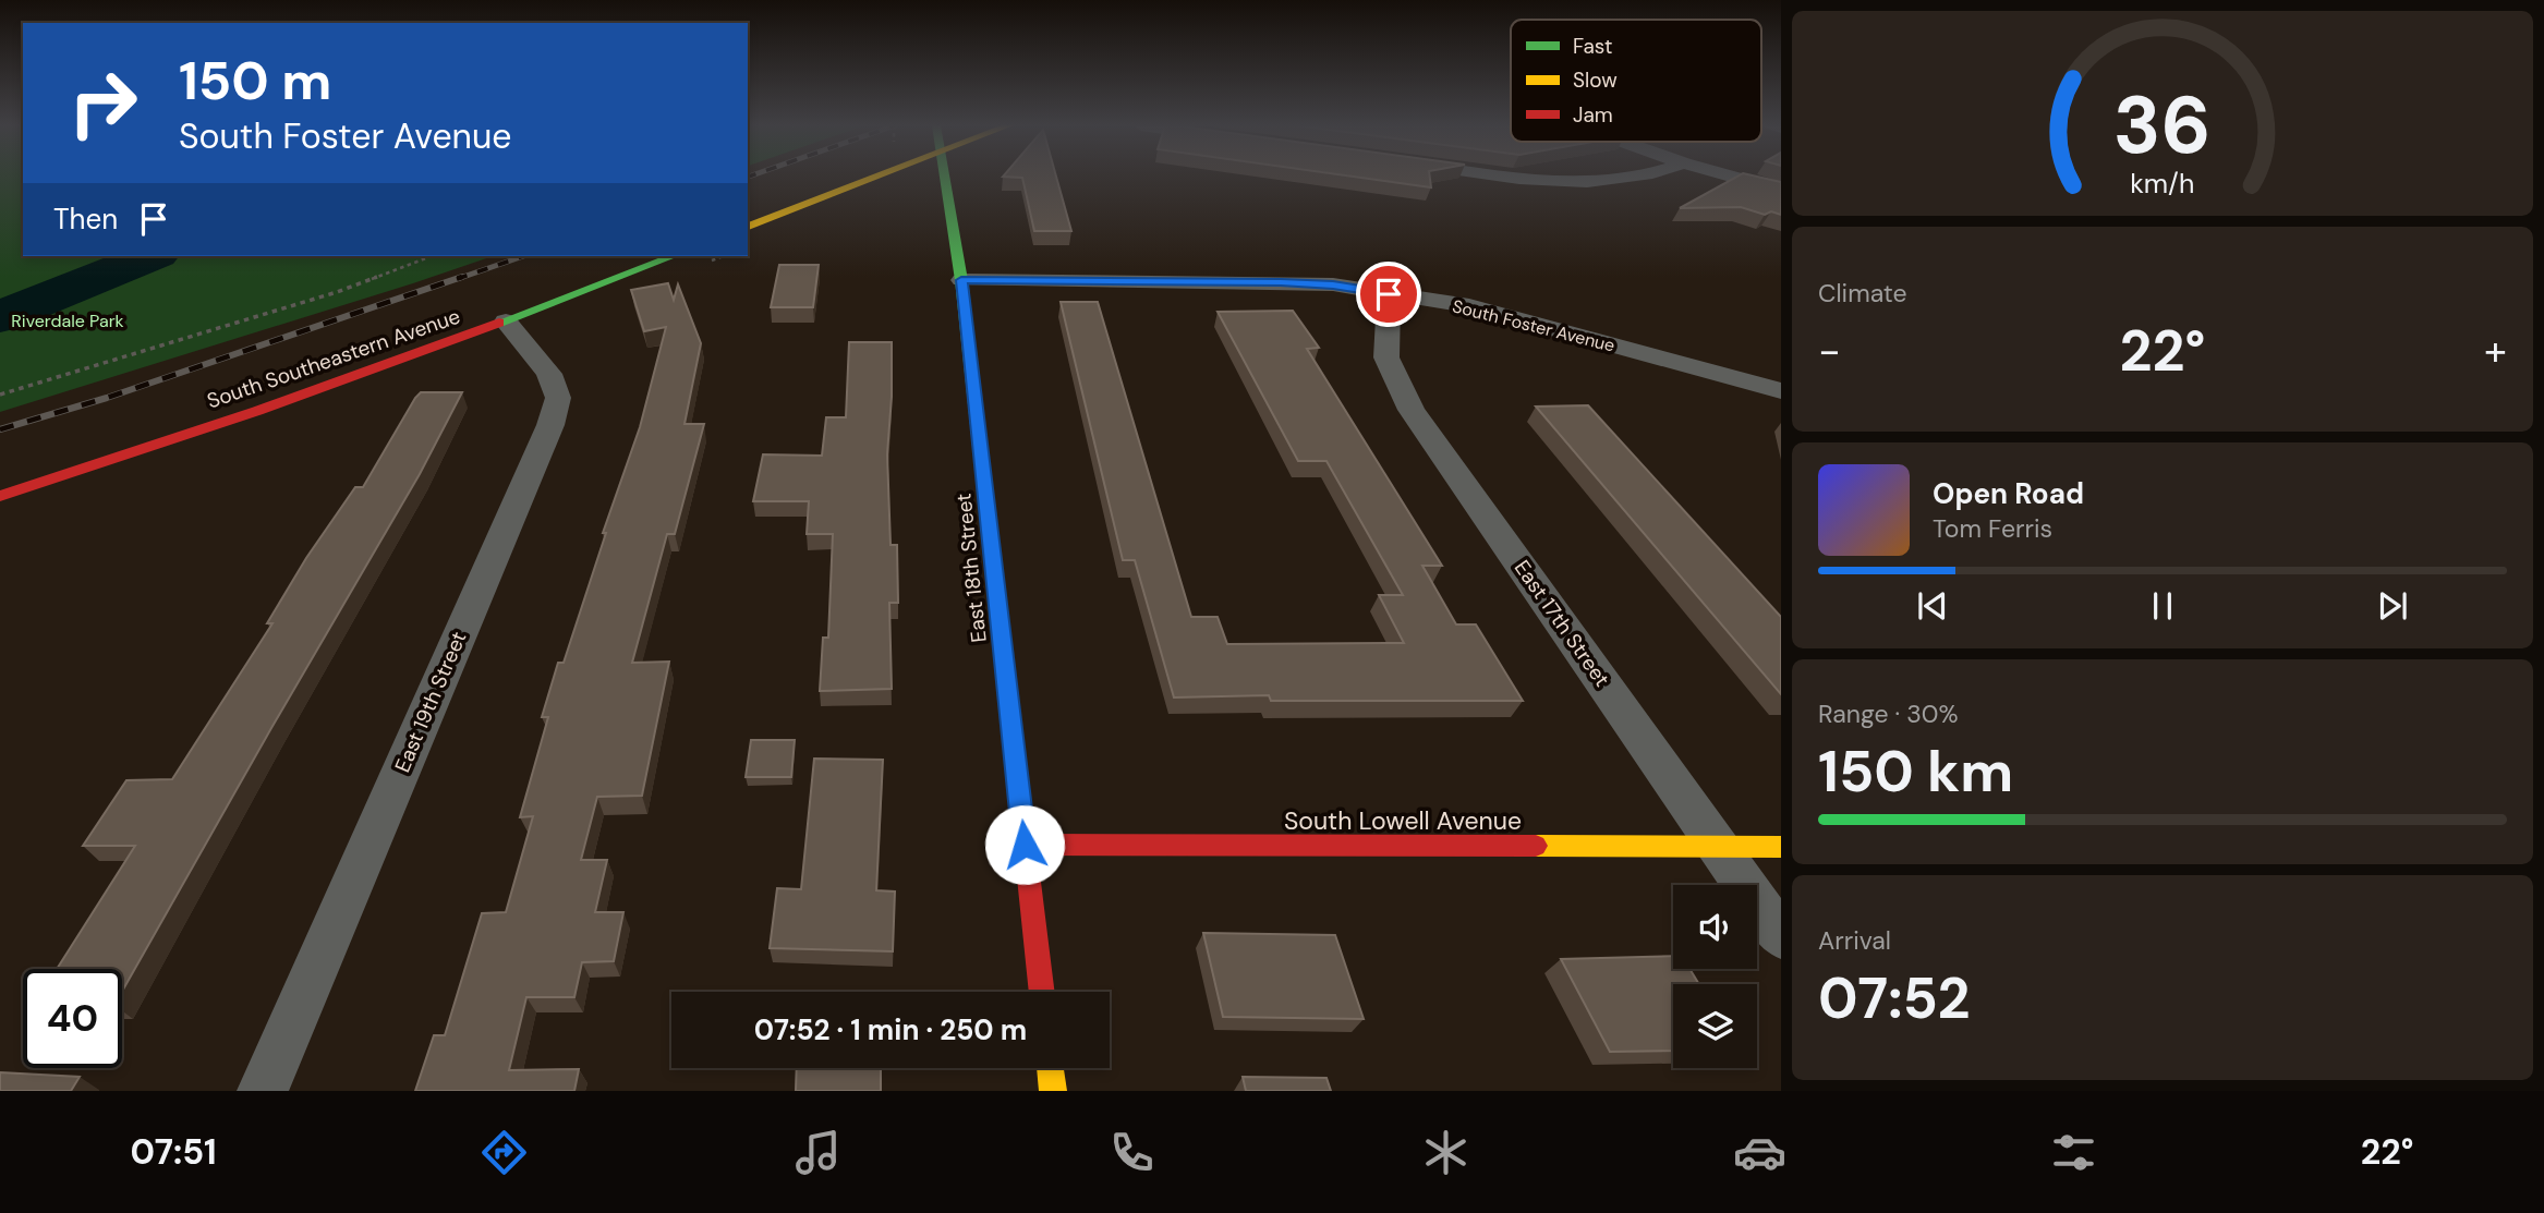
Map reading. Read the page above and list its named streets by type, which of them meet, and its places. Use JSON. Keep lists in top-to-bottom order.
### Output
{
  "streets": {
    "street": [
      "South Foster Avenue",
      "South Southeastern Avenue",
      "East 18th Street",
      "East 17th Street",
      "East 19th Street",
      "South Lowell Avenue"
    ]
  },
  "crossings": [
    ["South Foster Avenue", "East 18th Street"],
    ["South Foster Avenue", "East 17th Street"],
    ["South Southeastern Avenue", "East 19th Street"],
    ["East 18th Street", "South Lowell Avenue"],
    ["East 17th Street", "South Lowell Avenue"]
  ],
  "parks": ["Riverdale Park"],
  "legend": ["Fast", "Slow", "Jam"],
  "page": {
    "turn": ["150 m", "South Foster Avenue"],
    "then": "Then",
    "tile": [
      "Climate",
      ["Range · 30%", "150 km"],
      ["Arrival", "07:52"]
    ],
    "heat": ["−", "22°", "+"],
    "song": ["Open Road", "Tom Ferris"],
    "limit": "40",
    "trip": "07:52 · 1 min · 250 m",
    "tabs": ["07:51", "22°"],
    "gauge": ["36", "km/h"]
  }
}
